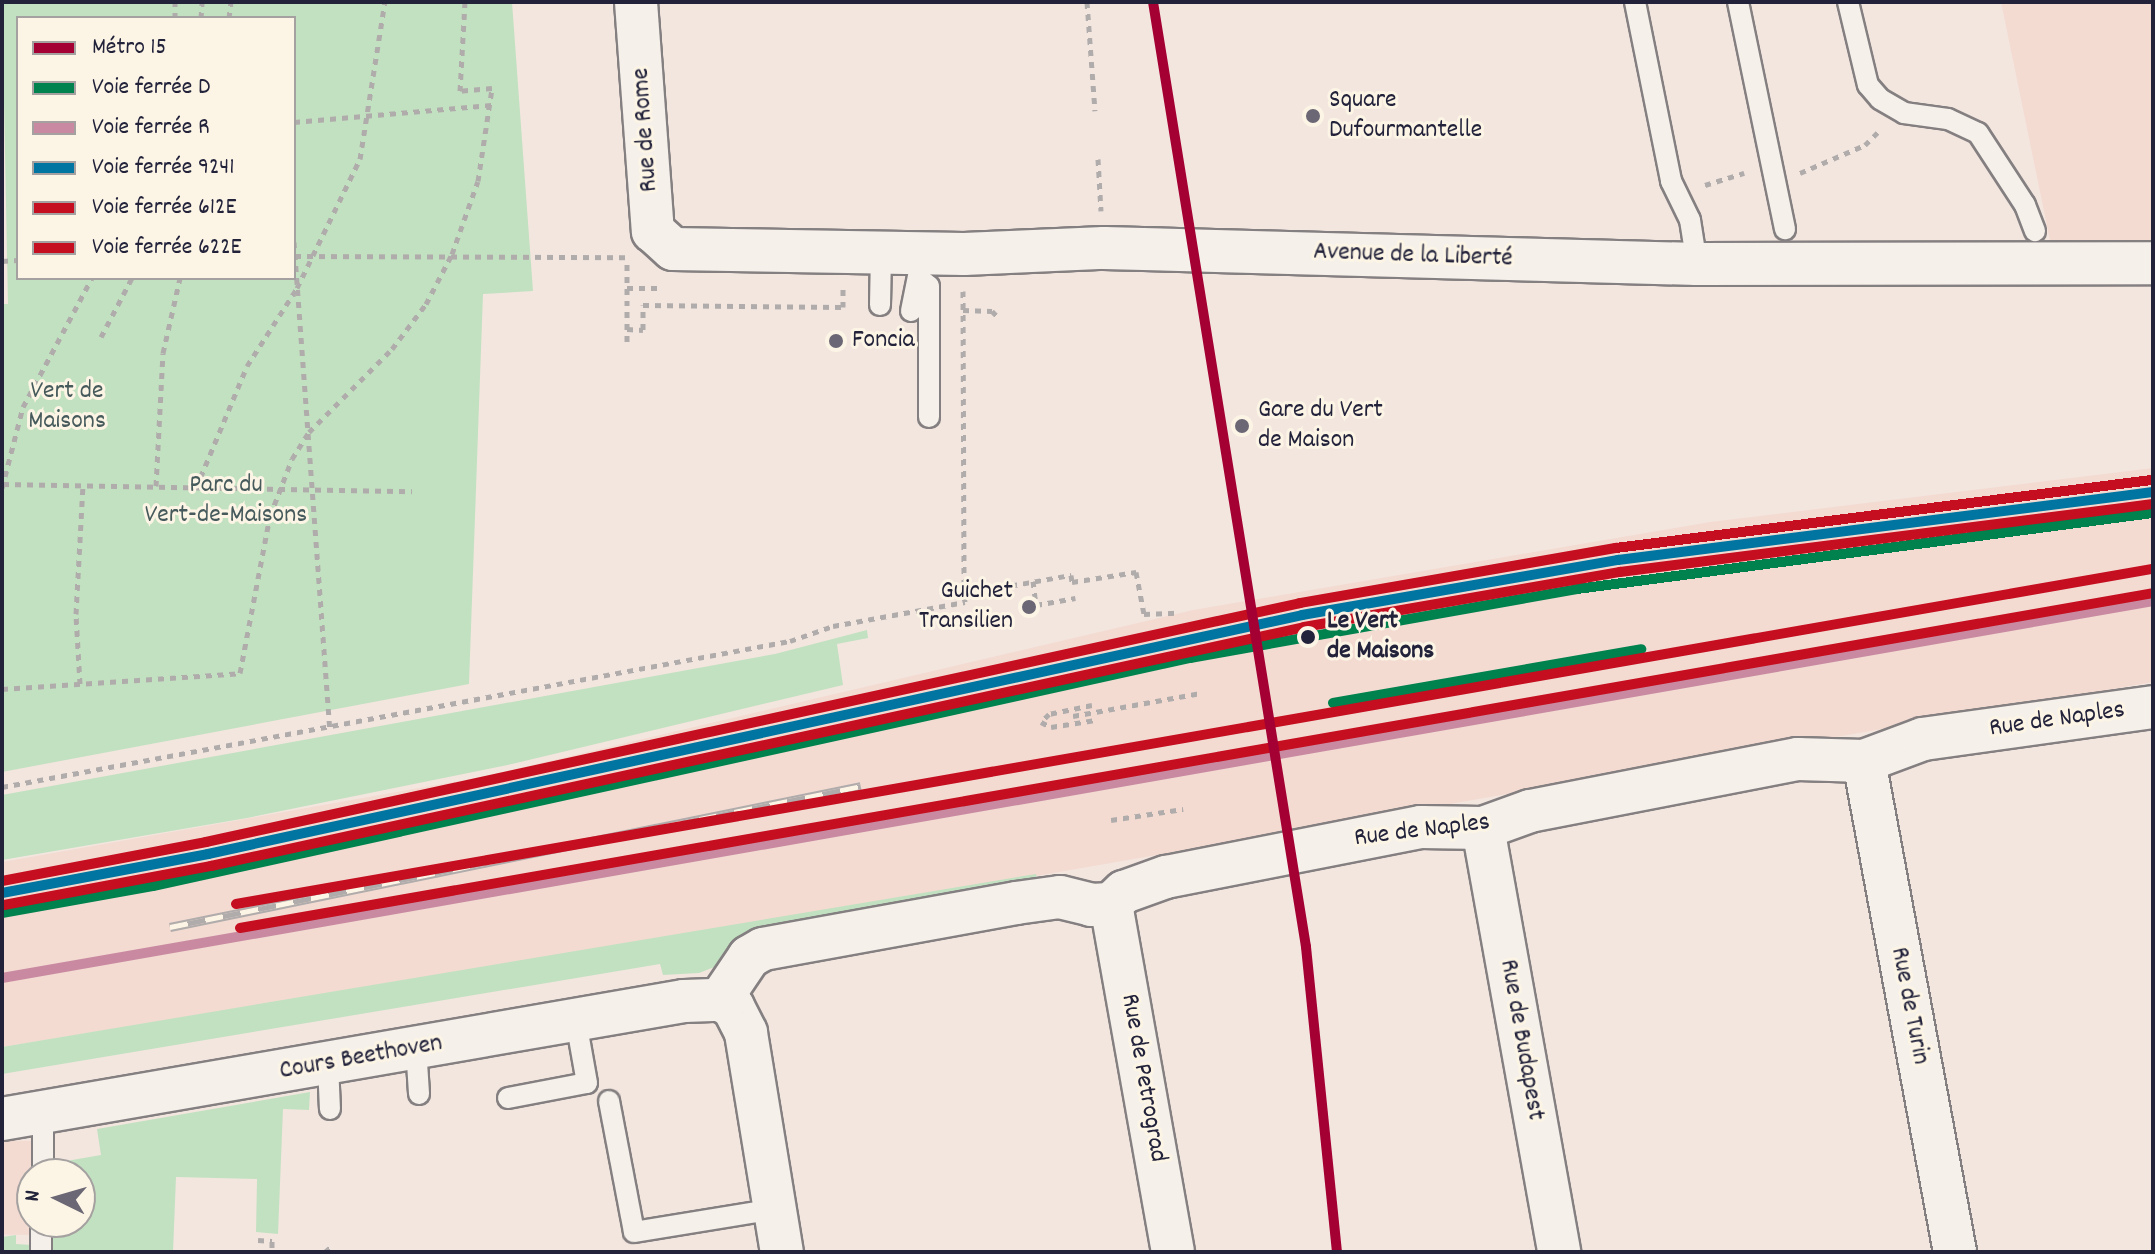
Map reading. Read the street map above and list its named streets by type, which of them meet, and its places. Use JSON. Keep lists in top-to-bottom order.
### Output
{
  "streets": {
    "street": [
      "Rue de Rome",
      "Avenue de la Liberté",
      "Rue de Naples",
      "Rue de Turin",
      "Rue de Budapest",
      "Cours Beethoven",
      "Rue de Petrograd"
    ]
  },
  "crossings": [
    ["Rue de Rome", "Avenue de la Liberté"],
    ["Rue de Naples", "Rue de Turin"],
    ["Rue de Naples", "Rue de Budapest"],
    ["Rue de Naples", "Rue de Petrograd"]
  ],
  "parks": ["Vert de Maisons", "Parc du Vert-de-Maisons"],
  "places": [
    "Square Dufourmantelle",
    "Foncia",
    "Gare du Vert de Maison",
    "Guichet Transilien",
    "Le Vert de Maisons"
  ],
  "lines": [
    "metro line 15",
    "rail line 622E",
    "rail line 9241",
    "rail line 612E",
    "rail line D",
    "rail line R"
  ],
  "legend": [
    "Métro 15",
    "Voie ferrée D",
    "Voie ferrée R",
    "Voie ferrée 9241",
    "Voie ferrée 612E",
    "Voie ferrée 622E"
  ],
  "north": "left"
}
